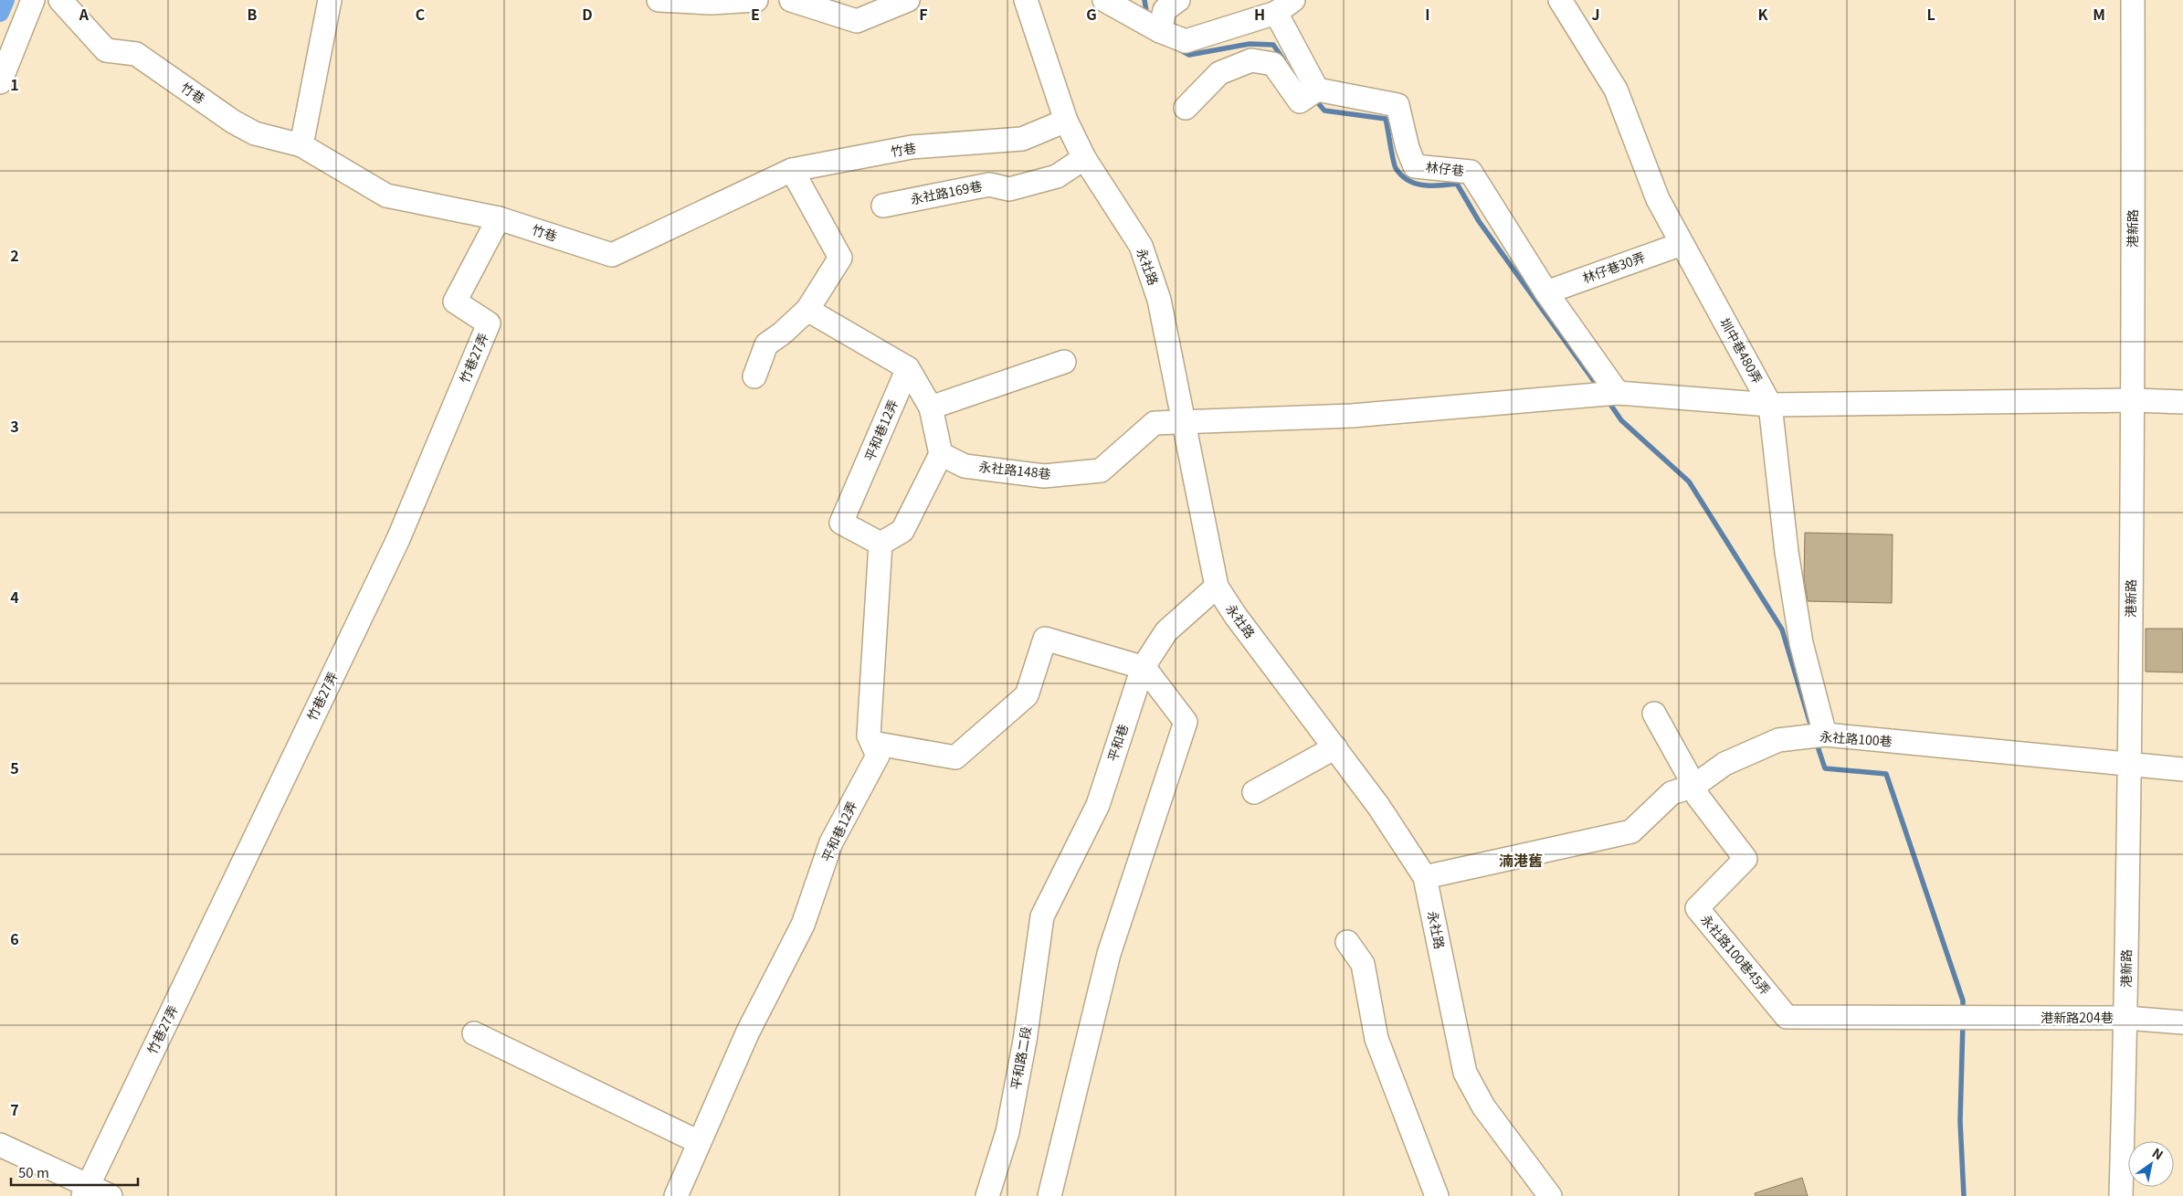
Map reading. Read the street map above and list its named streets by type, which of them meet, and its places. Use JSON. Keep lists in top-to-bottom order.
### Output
{
  "streets": {
    "street": [
      "竹巷",
      "林仔巷",
      "永社路169巷",
      "港新路",
      "永社路",
      "林仔巷30弄",
      "圳中巷480弄",
      "竹巷27弄",
      "平和巷12弄",
      "永社路148巷",
      "永社路100巷",
      "平和巷",
      "永社路100巷45弄",
      "港新路204巷",
      "平和路二段"
    ]
  },
  "crossings": [
    ["竹巷", "永社路"],
    ["竹巷", "竹巷27弄"],
    ["林仔巷", "林仔巷30弄"],
    ["林仔巷", "永社路148巷"],
    ["永社路169巷", "永社路"],
    ["港新路", "永社路148巷"],
    ["港新路", "永社路100巷"],
    ["港新路", "港新路204巷"],
    ["永社路", "永社路148巷"],
    ["永社路", "永社路100巷"],
    ["永社路", "平和巷"],
    ["林仔巷30弄", "圳中巷480弄"],
    ["圳中巷480弄", "永社路148巷"],
    ["圳中巷480弄", "永社路100巷"],
    ["永社路100巷", "永社路100巷45弄"],
    ["平和巷", "平和路二段"],
    ["永社路100巷45弄", "港新路204巷"]
  ],
  "districts": ["湳港舊"],
  "scale_bar": "50 m",
  "north": "top right",
  "grid": {
    "columns": [
      "A",
      "B",
      "C",
      "D",
      "E",
      "F",
      "G",
      "H",
      "I",
      "J",
      "K",
      "L",
      "M"
    ],
    "rows": [
      "1",
      "2",
      "3",
      "4",
      "5",
      "6",
      "7"
    ]
  }
}
